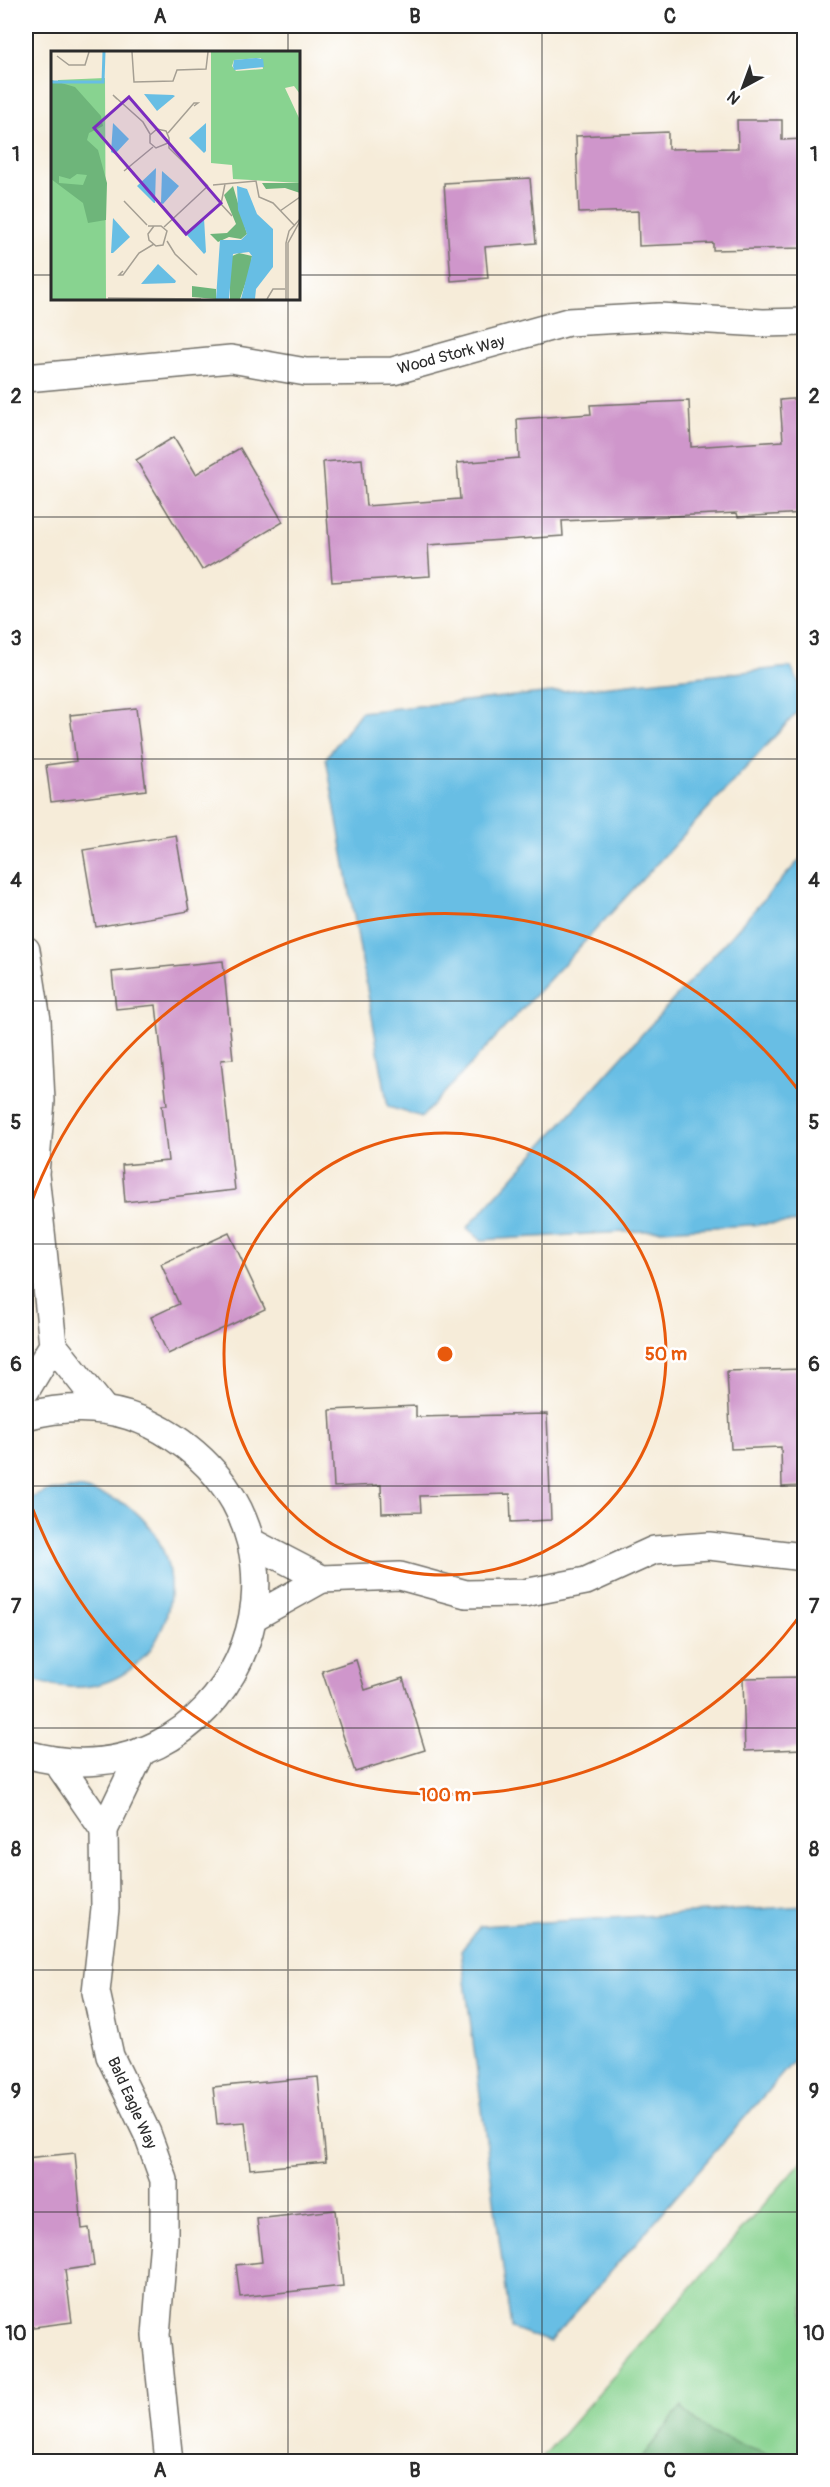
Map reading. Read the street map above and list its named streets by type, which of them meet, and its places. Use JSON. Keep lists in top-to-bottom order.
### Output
{
  "streets": {
    "street": ["Wood Stork Way", "Bald Eagle Way"]
  },
  "north": "bottom left",
  "grid": {
    "columns": ["A", "B", "C"],
    "rows": [
      "1",
      "2",
      "3",
      "4",
      "5",
      "6",
      "7",
      "8",
      "9",
      "10"
    ]
  },
  "rings": ["50 m", "100 m"]
}
